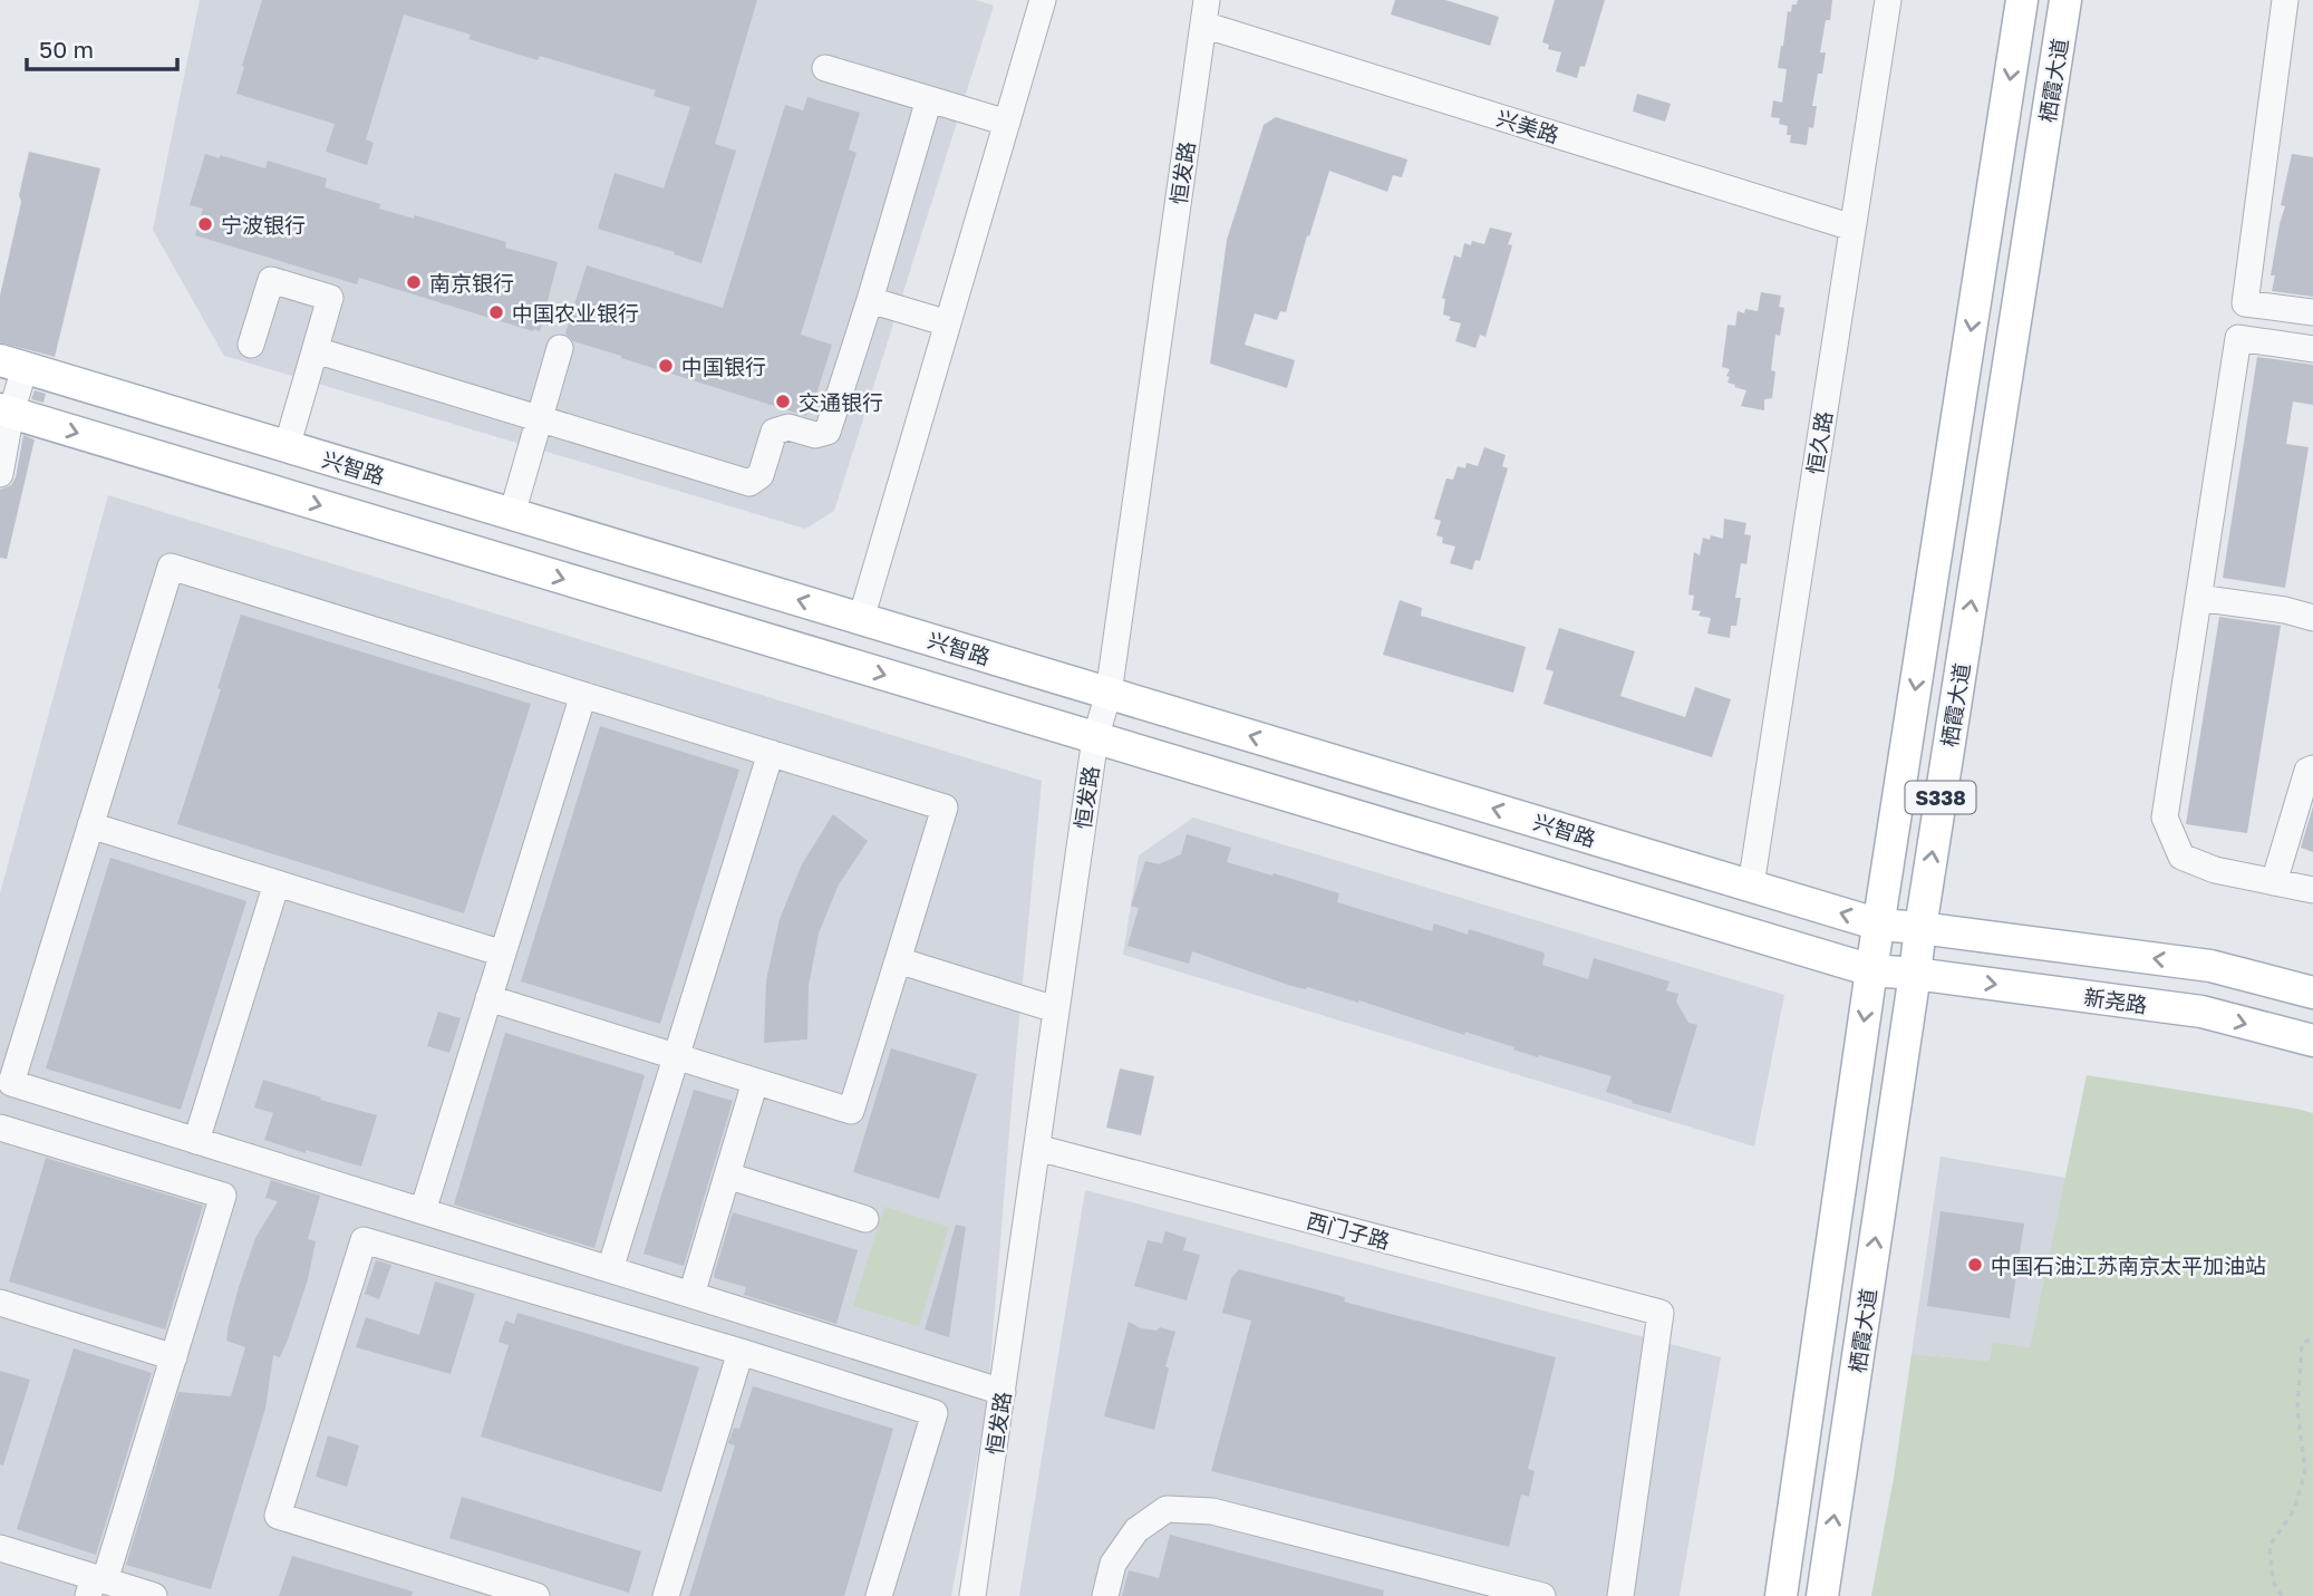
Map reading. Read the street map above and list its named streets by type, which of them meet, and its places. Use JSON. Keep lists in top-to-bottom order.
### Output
{
  "streets": {
    "main road": [
      "栖霞大道",
      "兴智路",
      "S338",
      "新尧路"
    ],
    "street": [
      "兴美路",
      "恒发路",
      "恒久路",
      "西门子路"
    ]
  },
  "crossings": [
    ["栖霞大道", "兴智路"],
    ["栖霞大道", "新尧路"],
    ["兴美路", "恒发路"],
    ["兴美路", "恒久路"],
    ["恒发路", "兴智路"],
    ["恒发路", "西门子路"],
    ["恒久路", "兴智路"]
  ],
  "places": [
    "宁波银行",
    "南京银行",
    "中国农业银行",
    "中国银行",
    "交通银行",
    "中国石油江苏南京太平加油站"
  ],
  "scale_bar": "50 m"
}
